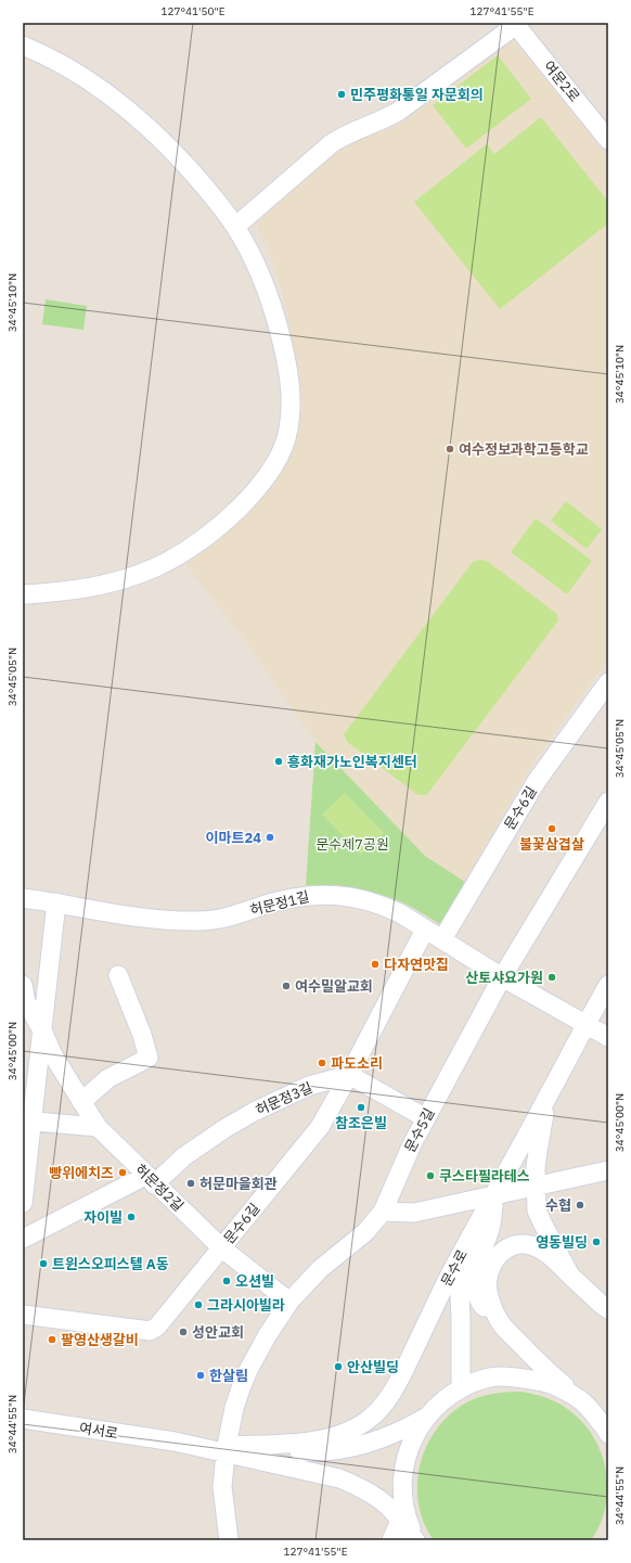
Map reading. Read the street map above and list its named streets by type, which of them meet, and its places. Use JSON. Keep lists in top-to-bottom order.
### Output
{
  "streets": {
    "street": [
      "여문2로",
      "문수6길",
      "허문정1길",
      "허문정3길",
      "문수5길",
      "허문정2길",
      "문수로",
      "여서로"
    ]
  },
  "crossings": [
    ["문수6길", "허문정1길"],
    ["문수6길", "허문정3길"],
    ["문수6길", "허문정2길"],
    ["허문정1길", "문수5길"],
    ["허문정1길", "문수로"],
    ["허문정3길", "허문정2길"],
    ["문수5길", "허문정2길"],
    ["문수5길", "문수로"],
    ["문수5길", "여서로"],
    ["문수로", "여서로"]
  ],
  "parks": ["문수제7공원"],
  "places": [
    "민주평화통일 자문회의",
    "여수정보과학고등학교",
    "흥화재가노인복지센터",
    "불꽃삼겹살",
    "이마트24",
    "다자연맛집",
    "산토샤요가원",
    "여수밀알교회",
    "파도소리",
    "참조은빌",
    "빵위에치즈",
    "쿠스타필라테스",
    "허문마을회관",
    "수협",
    "자이빌",
    "영동빌딩",
    "트윈스오피스텔 A동",
    "오션빌",
    "그라시아빌라",
    "성안교회",
    "팔영산생갈비",
    "안산빌딩",
    "한살림"
  ],
  "coordinates": [
    "127°41'50\"E",
    "127°41'55\"E",
    "34°45'10\"N",
    "34°45'05\"N",
    "34°45'00\"N",
    "34°44'55\"N"
  ]
}
